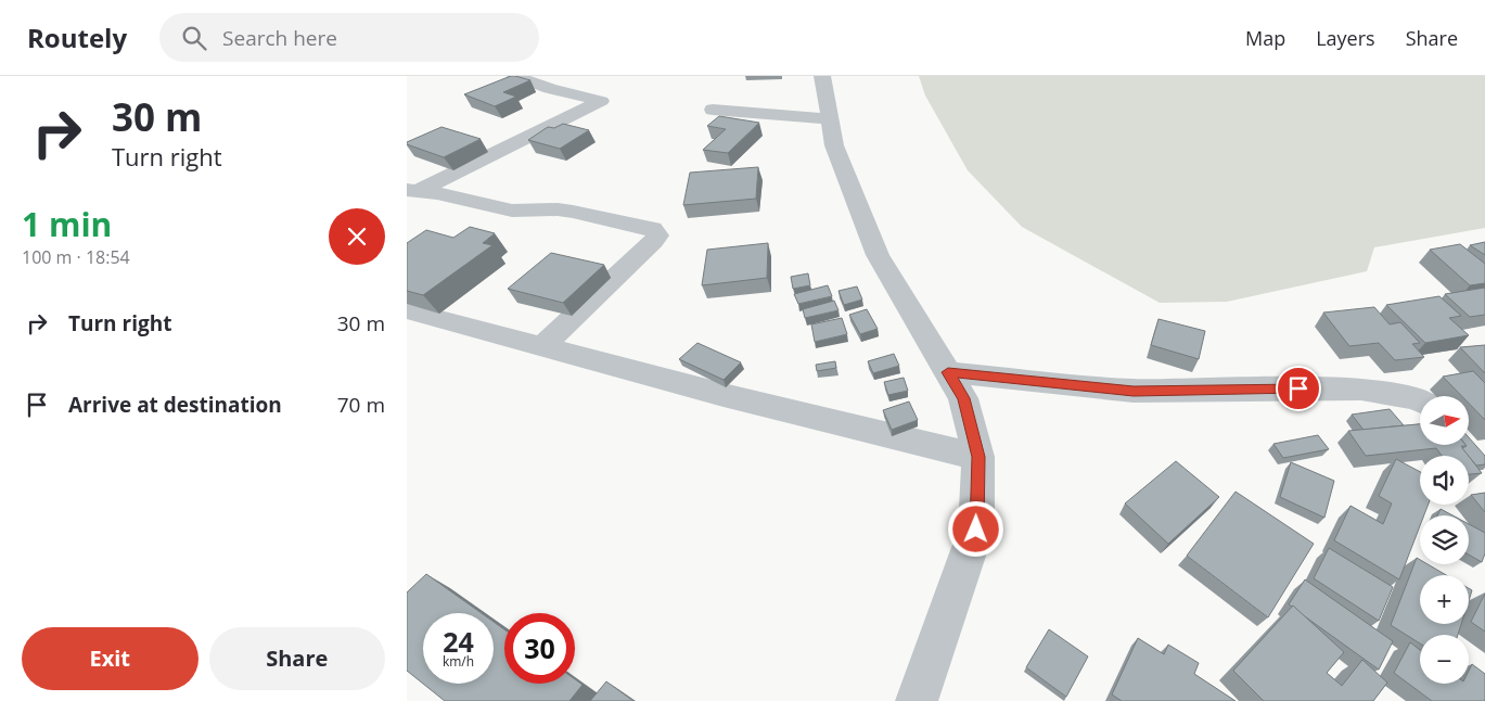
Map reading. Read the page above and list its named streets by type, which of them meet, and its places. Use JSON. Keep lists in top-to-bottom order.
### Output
{
  "north": "right",
  "page": {
    "header": "Routely",
    "search": "Search here",
    "nav": ["Map", "Layers", "Share"],
    "turn": ["30 m", "Turn right"],
    "heading": ["1 min", "100 m · 18:54"],
    "list": [
      {
        "name": "Turn right",
        "value": "30 m"
      },
      {
        "name": "Arrive at destination",
        "value": "70 m"
      }
    ],
    "map_buttons": ["+", "−"],
    "speed": "24 km/h",
    "limit": "30",
    "buttons": ["Exit", "Share"]
  }
}
